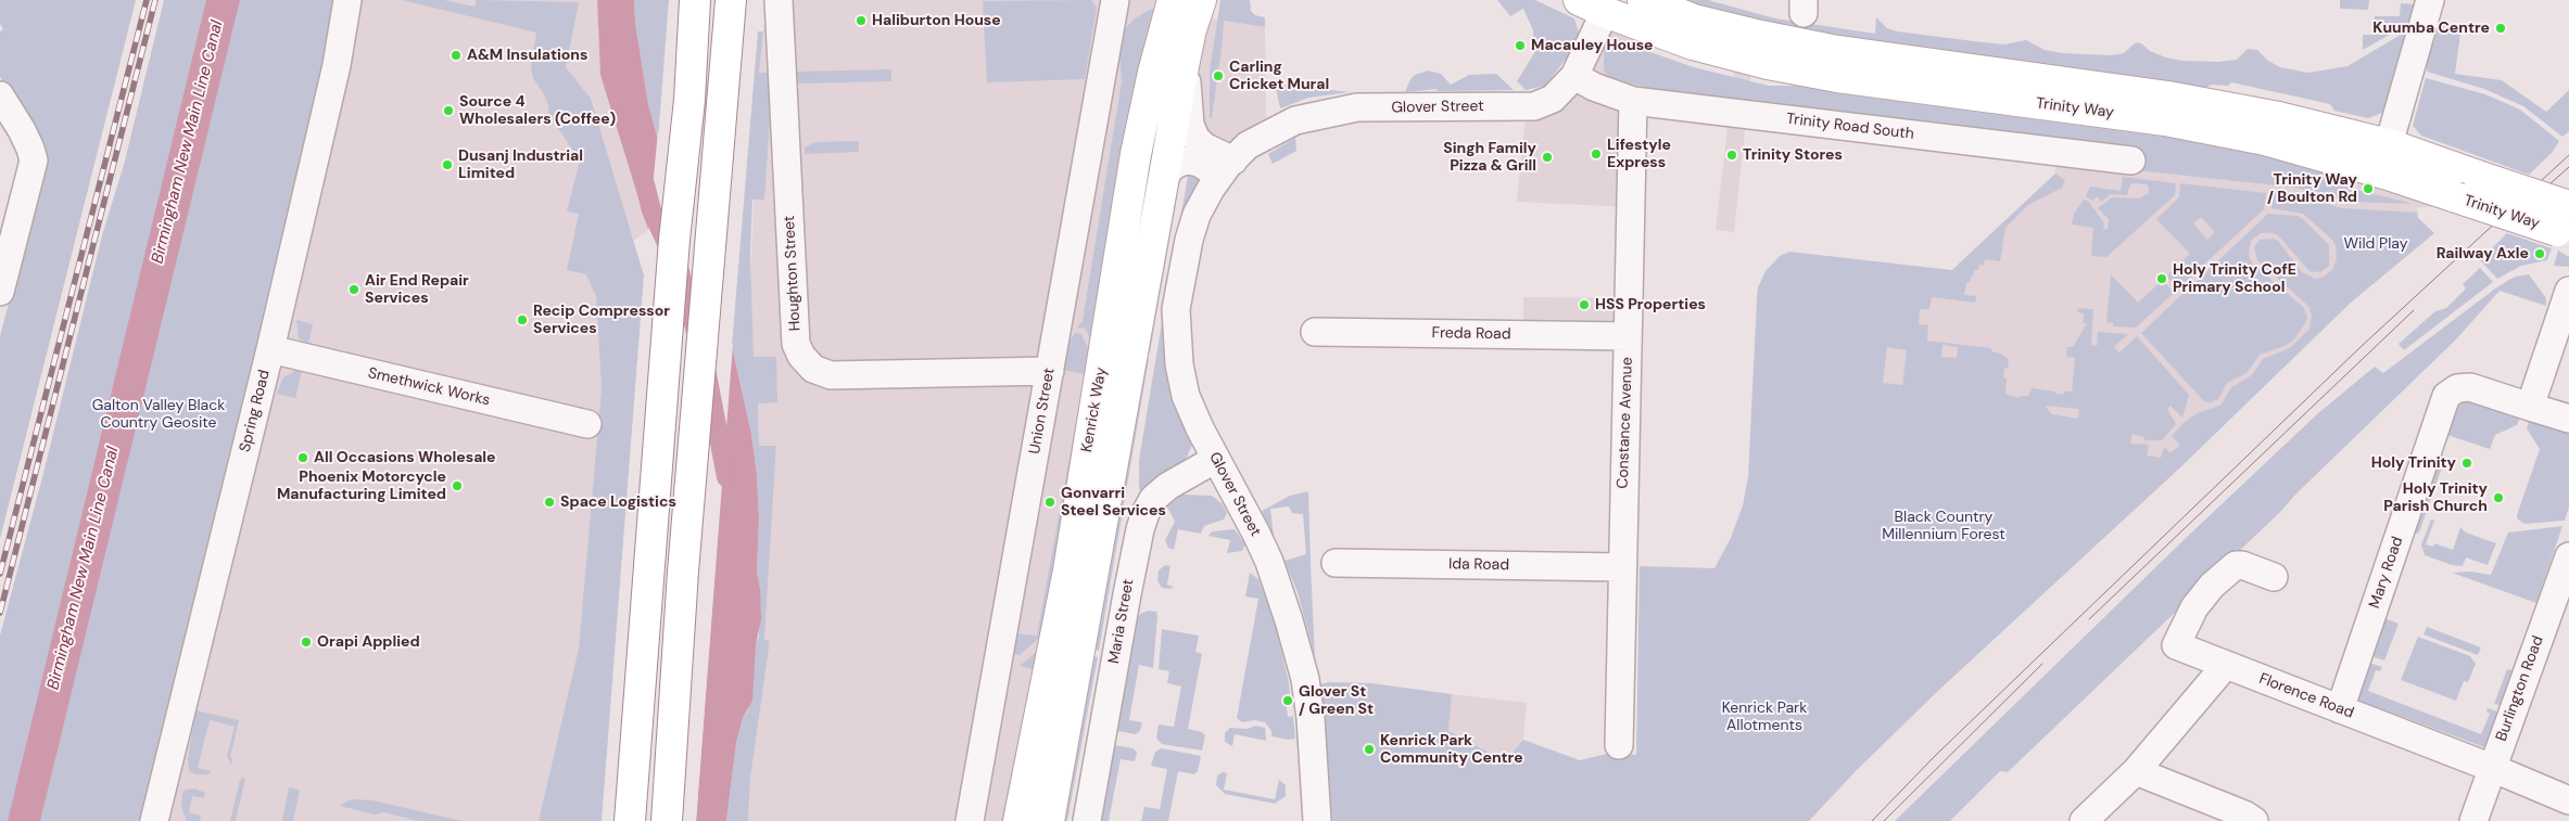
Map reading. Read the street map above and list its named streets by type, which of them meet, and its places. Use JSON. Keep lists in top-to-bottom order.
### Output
{
  "streets": {
    "main road": ["Trinity Way", "Kenrick Way"],
    "street": [
      "Glover Street",
      "Trinity Road South",
      "Houghton Street",
      "Freda Road",
      "Smethwick Works",
      "Spring Road",
      "Union Street",
      "Constance Avenue",
      "Ida Road",
      "Mary Road",
      "Maria Street",
      "Burlington Road",
      "Florence Road"
    ]
  },
  "crossings": [
    ["Glover Street", "Trinity Way"],
    ["Glover Street", "Trinity Road South"],
    ["Glover Street", "Maria Street"],
    ["Trinity Road South", "Constance Avenue"],
    ["Houghton Street", "Union Street"],
    ["Freda Road", "Constance Avenue"],
    ["Smethwick Works", "Spring Road"],
    ["Constance Avenue", "Ida Road"],
    ["Mary Road", "Florence Road"],
    ["Burlington Road", "Florence Road"]
  ],
  "water": ["Birmingham New Main Line Canal"],
  "parks": [
    "Wild Play",
    "Galton Valley Black Country Geosite",
    "Black Country Millennium Forest",
    "Kenrick Park Allotments"
  ],
  "places": [
    "Haliburton House",
    "Kuumba Centre",
    "Macauley House",
    "A&M Insulations",
    "Carling Cricket Mural",
    "Source 4 Wholesalers (Coffee)",
    "Lifestyle Express",
    "Trinity Stores",
    "Singh Family Pizza & Grill",
    "Dusanj Industrial Limited",
    "Trinity Way / Boulton Rd",
    "Railway Axle",
    "Holy Trinity CofE Primary School",
    "Air End Repair Services",
    "HSS Properties",
    "Recip Compressor Services",
    "All Occasions Wholesale",
    "Holy Trinity",
    "Phoenix Motorcycle Manufacturing Limited",
    "Holy Trinity Parish Church",
    "Space Logistics",
    "Gonvarri Steel Services",
    "Orapi Applied",
    "Glover St / Green St",
    "Kenrick Park Community Centre"
  ]
}
